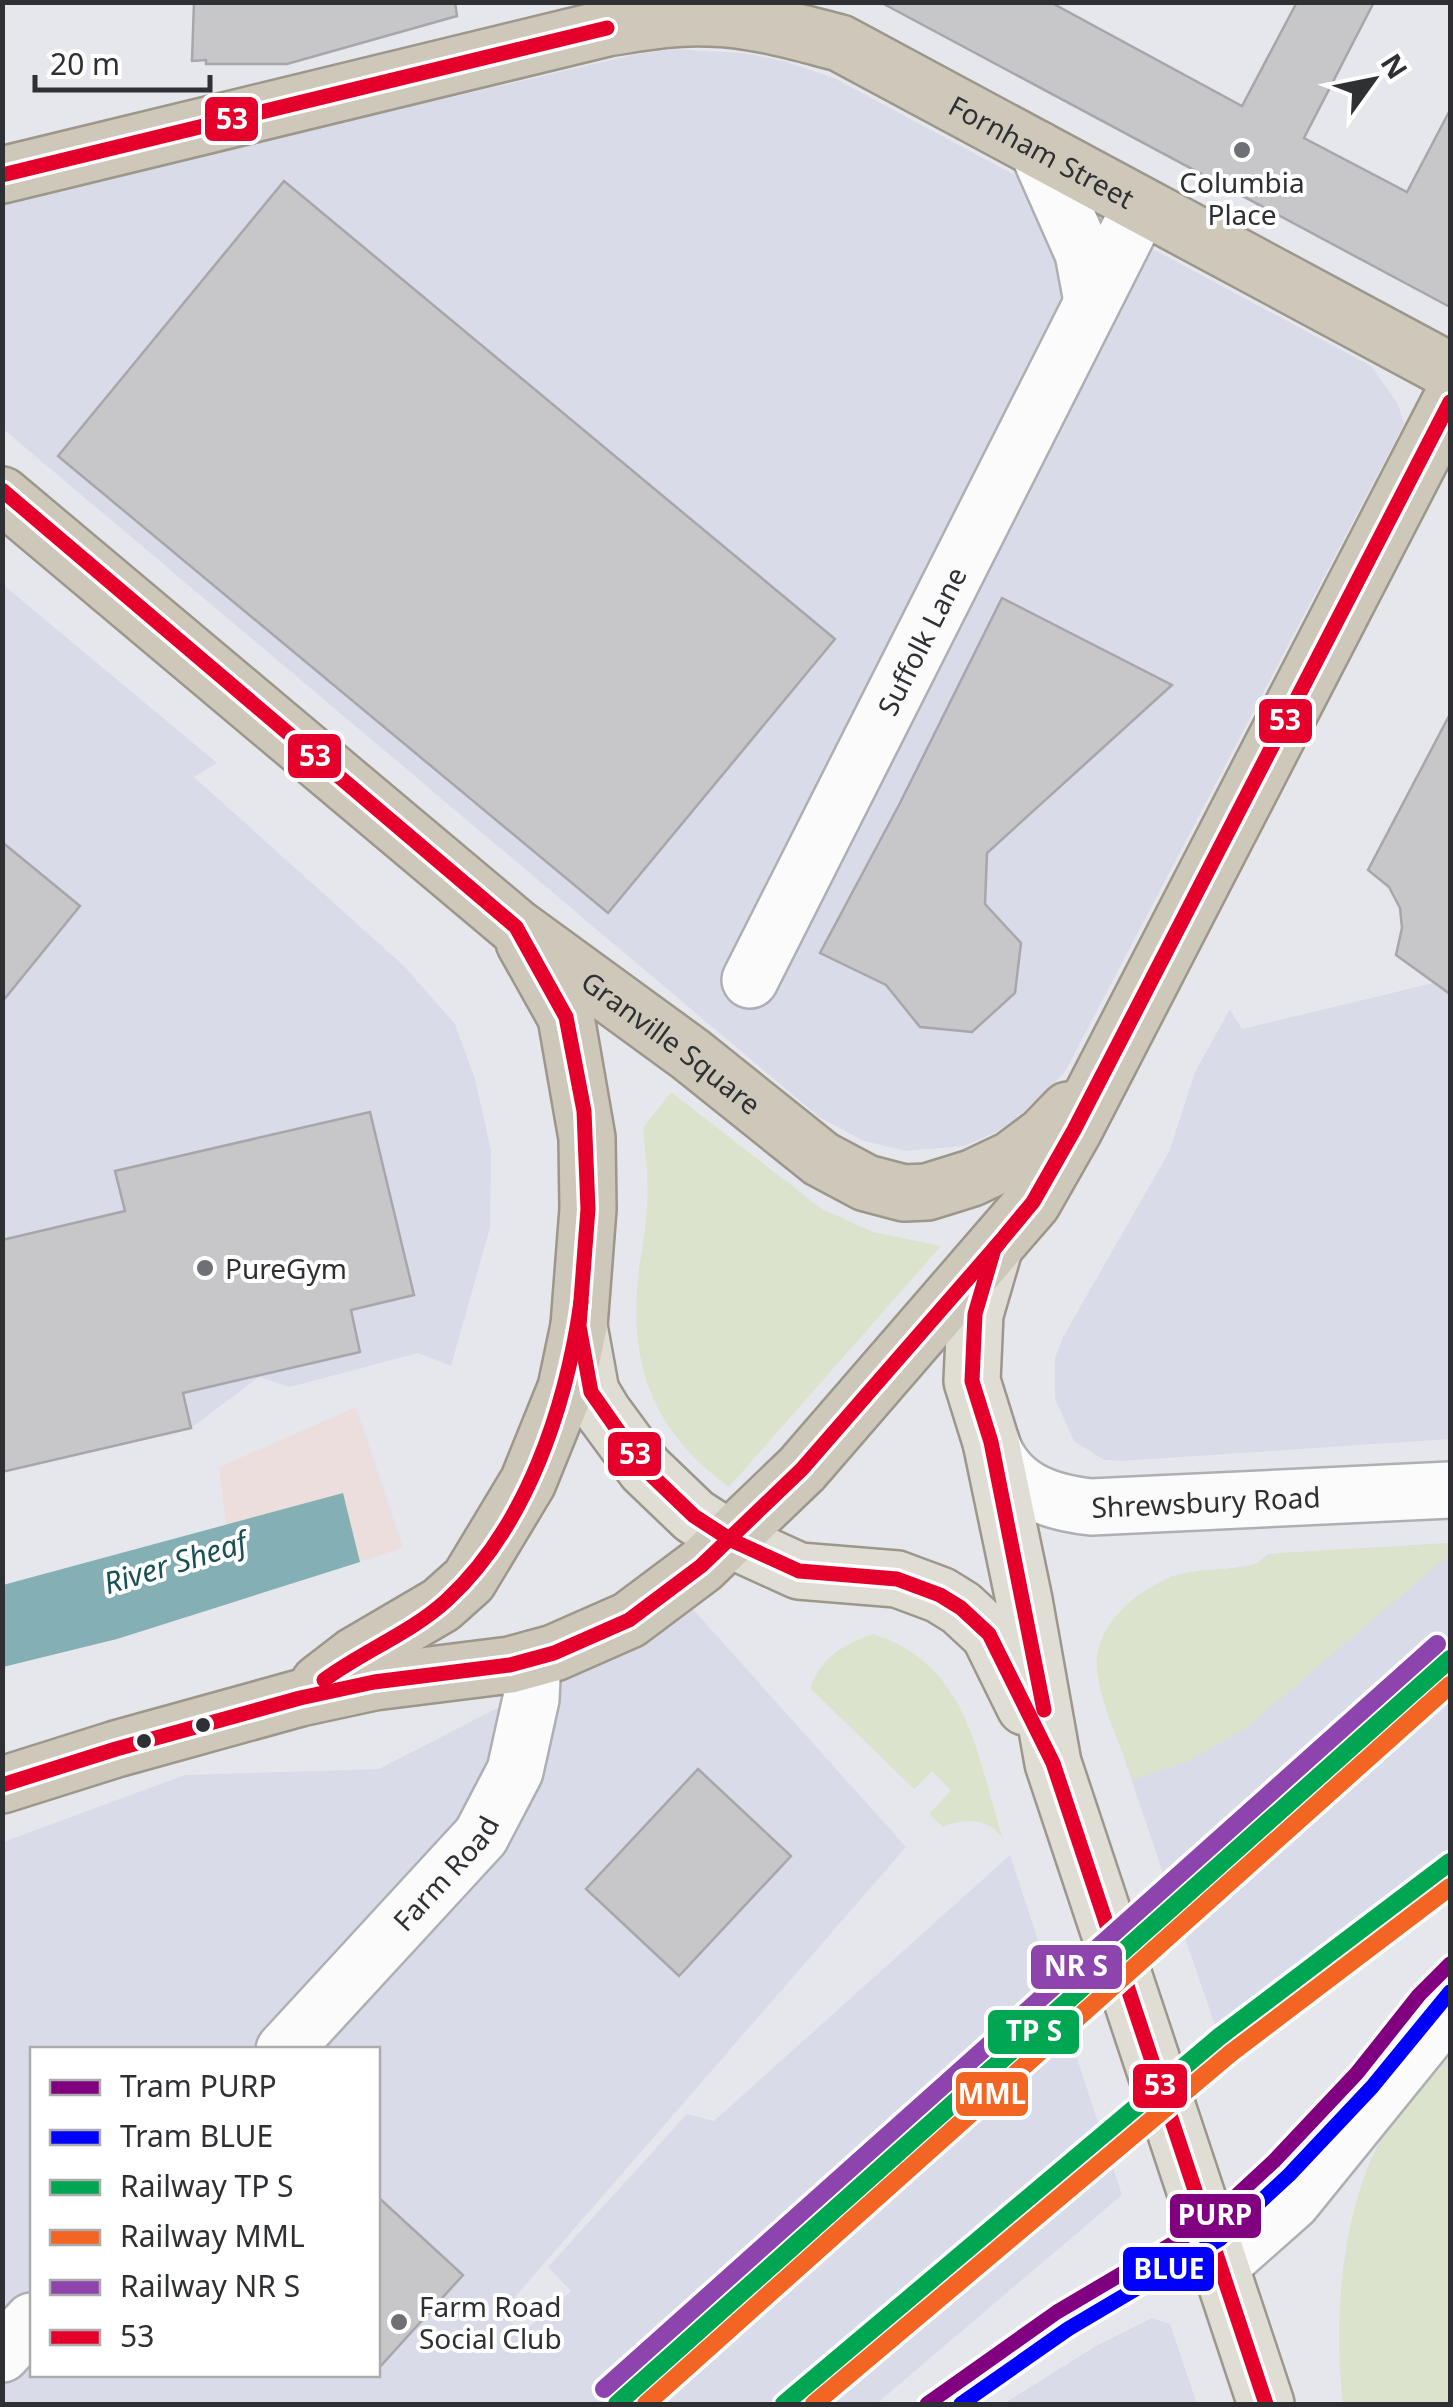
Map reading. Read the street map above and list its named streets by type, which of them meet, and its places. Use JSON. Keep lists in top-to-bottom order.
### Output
{
  "streets": {
    "highway": ["Fornham Street", "Granville Square"],
    "street": ["Suffolk Lane", "Shrewsbury Road", "Farm Road"]
  },
  "crossings": [
    ["Fornham Street", "Suffolk Lane"]
  ],
  "water": ["River Sheaf"],
  "places": ["Columbia Place", "PureGym", "Farm Road Social Club"],
  "lines": [
    "transit line 53",
    "rail line MML",
    "tram line PURP",
    "tram line BLUE"
  ],
  "legend": [
    "Tram PURP",
    "Tram BLUE",
    "Railway TP S",
    "Railway MML",
    "Railway NR S",
    "53"
  ],
  "scale_bar": "20 m",
  "north": "top right"
}
